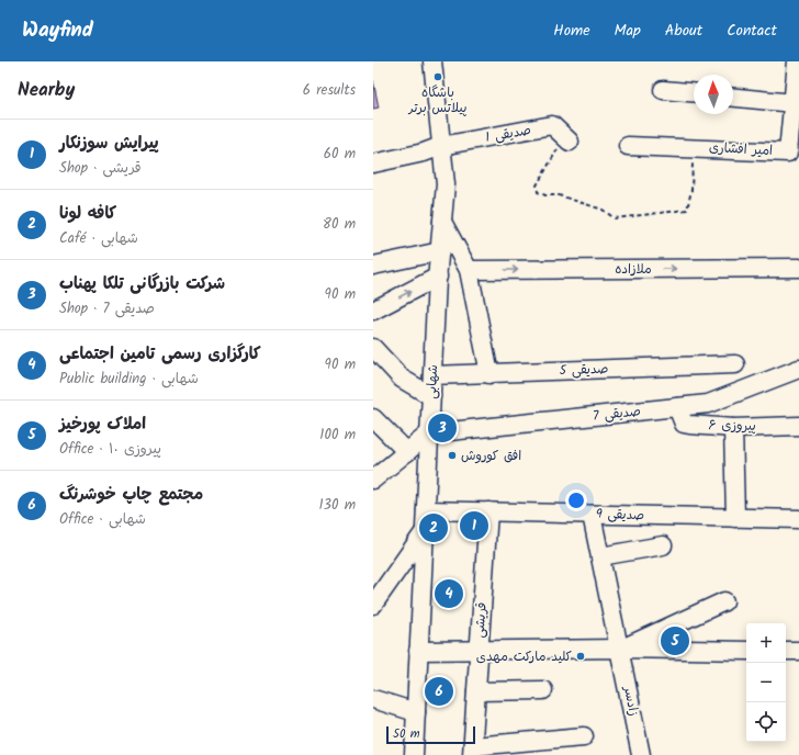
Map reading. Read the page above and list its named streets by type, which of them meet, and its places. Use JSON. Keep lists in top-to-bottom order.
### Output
{
  "streets": {
    "street": [
      "صدیقی 1",
      "امیر افشاری",
      "ملازاده",
      "صدیقی 5",
      "شهابی",
      "صدیقی 7",
      "پیروزی ۶",
      "صدیقی 9",
      "قریشی",
      "زادسر"
    ]
  },
  "crossings": [
    ["صدیقی 1", "شهابی"],
    ["صدیقی 5", "شهابی"],
    ["شهابی", "صدیقی 7"],
    ["شهابی", "صدیقی 9"],
    ["صدیقی 7", "پیروزی ۶"],
    ["صدیقی 9", "قریشی"],
    ["صدیقی 9", "زادسر"]
  ],
  "one_way": ["ملازاده"],
  "places": ["باشگاه پیلاتس برتر", "افق کوروش", "کلید مارکت مهدی"],
  "scale_bar": "50 m",
  "north": "top",
  "page": {
    "header": "Wayfind",
    "nav": [
      "Home",
      "Map",
      "About",
      "Contact"
    ],
    "heading": ["Nearby", "6 results"],
    "list": [
      {
        "mark": "1",
        "name": "پیرایش سوزنکار",
        "note": "Shop · قریشی",
        "value": "60 m"
      },
      {
        "mark": "2",
        "name": "کافه لونا",
        "note": "Café · شهابی",
        "value": "80 m"
      },
      {
        "mark": "3",
        "name": "شرکت بازرگانی تلکا پهناب",
        "note": "Shop · صدیقی 7",
        "value": "90 m"
      },
      {
        "mark": "4",
        "name": "کارگزاری رسمی تامین اجتماعی",
        "note": "Public building · شهابی",
        "value": "90 m"
      },
      {
        "mark": "5",
        "name": "املاک پورخیز",
        "note": "Office · پیروزی ١٠",
        "value": "100 m"
      },
      {
        "mark": "6",
        "name": "مجتمع چاپ خوشرنگ",
        "note": "Office · شهابی",
        "value": "130 m"
      }
    ],
    "pins": [
      "3",
      "1",
      "2",
      "4",
      "5",
      "6"
    ],
    "map_buttons": ["+", "−"],
    "scale": "50 m"
  }
}
